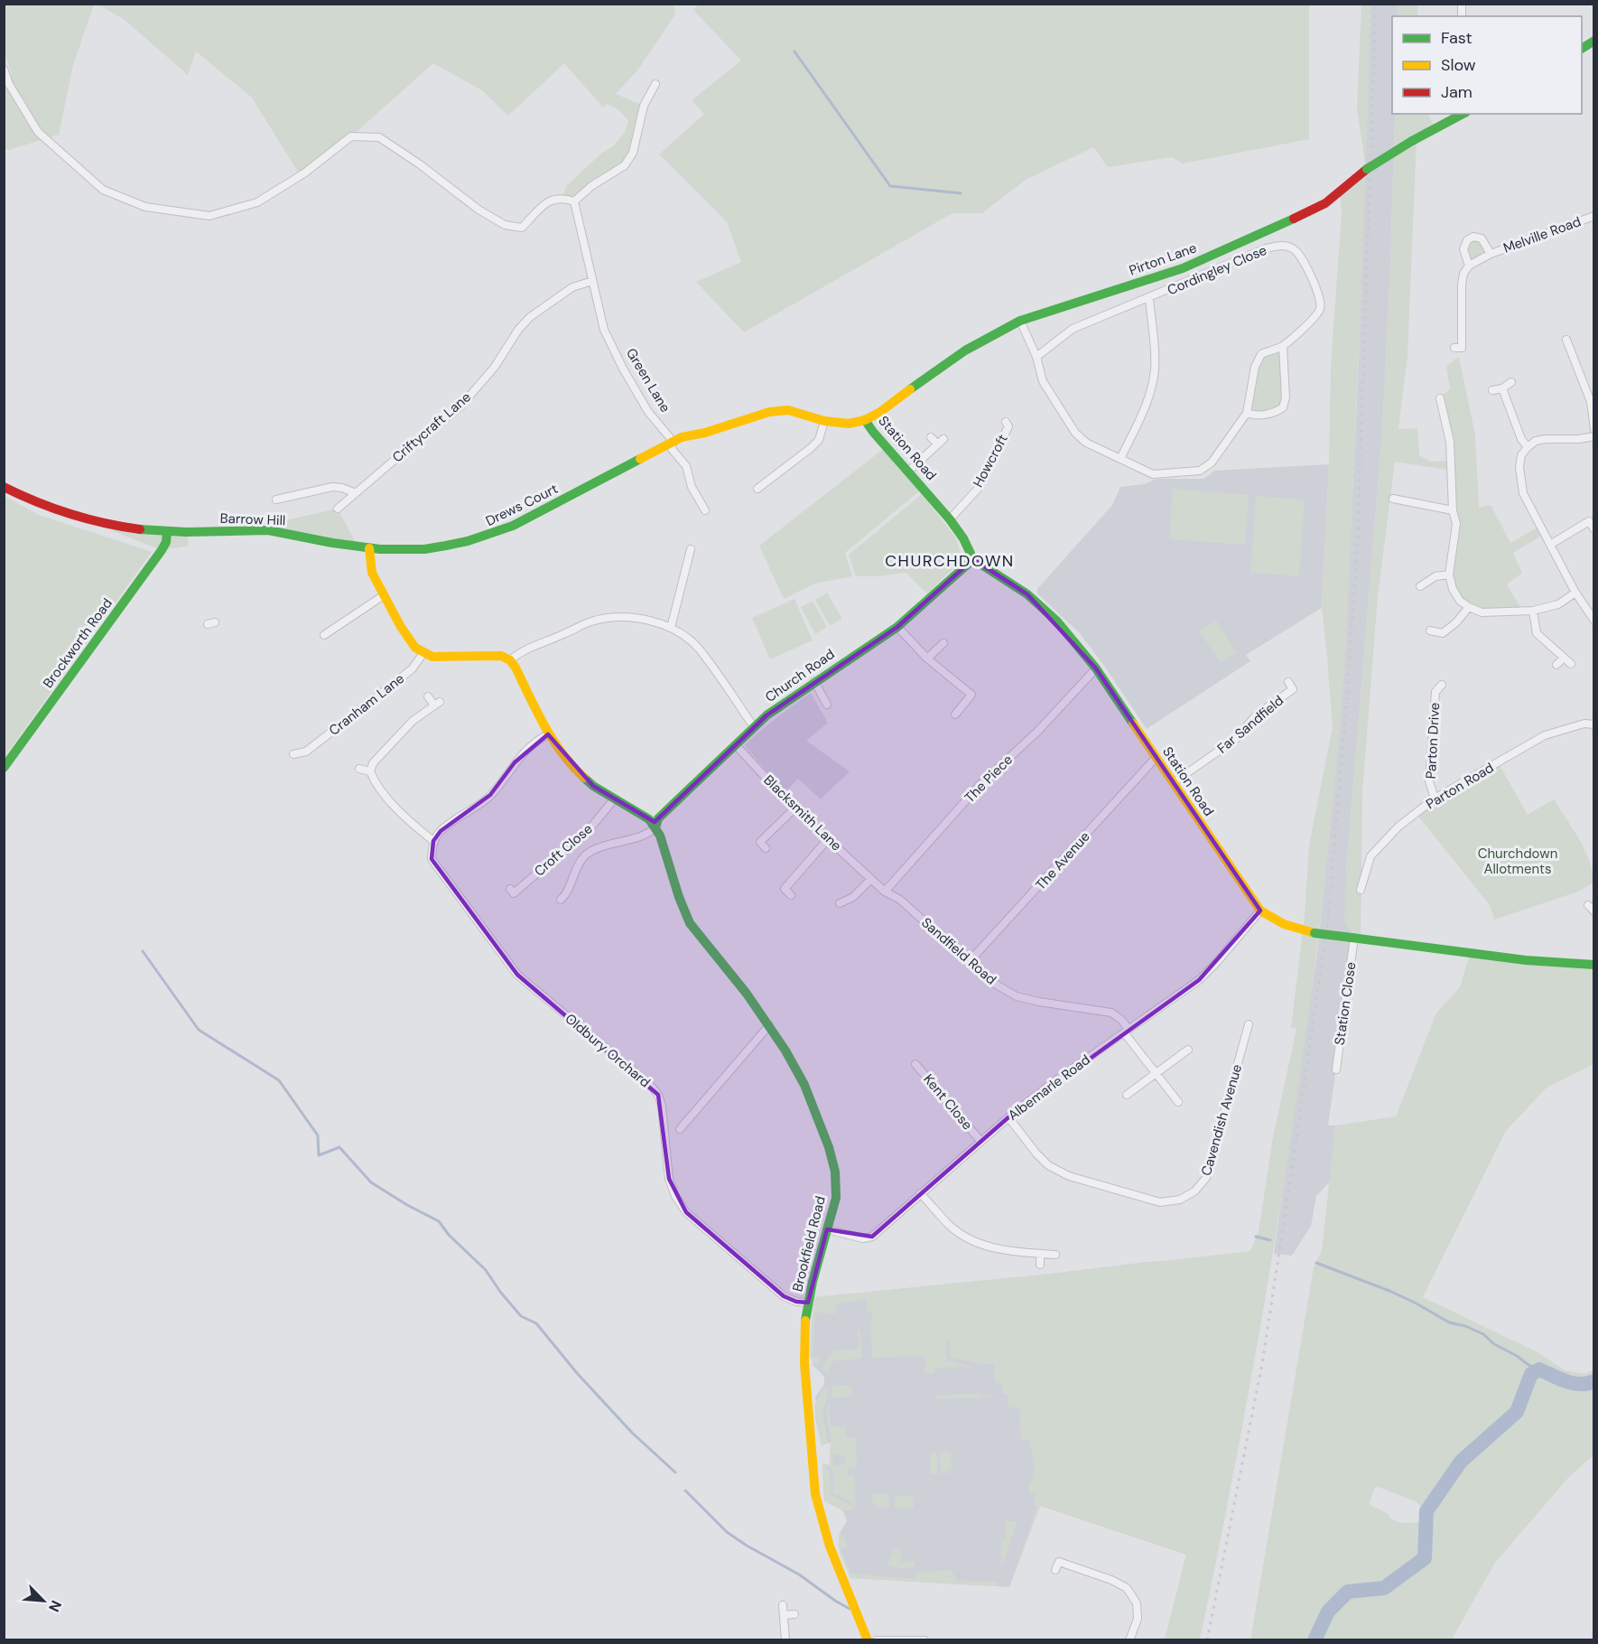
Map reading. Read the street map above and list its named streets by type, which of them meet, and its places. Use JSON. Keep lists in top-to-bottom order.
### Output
{
  "streets": {
    "street": [
      "Melville Road",
      "Pirton Lane",
      "Cordingley Close",
      "Green Lane",
      "Criftycraft Lane",
      "Station Road",
      "Howcroft",
      "Drews Court",
      "Barrow Hill",
      "Brockworth Road",
      "Church Road",
      "Cranham Lane",
      "Far Sandfield",
      "Parton Drive",
      "The Piece",
      "Parton Road",
      "Blacksmith Lane",
      "Croft Close",
      "The Avenue",
      "Sandfield Road",
      "Station Close",
      "Oldbury Orchard",
      "Albemarle Road",
      "Kent Close",
      "Cavendish Avenue",
      "Brookfield Road"
    ]
  },
  "crossings": [
    ["Pirton Lane", "Cordingley Close"],
    ["Pirton Lane", "Station Road"],
    ["Green Lane", "Criftycraft Lane"],
    ["Green Lane", "Drews Court"],
    ["Station Road", "Howcroft"],
    ["Station Road", "Church Road"],
    ["Station Road", "Far Sandfield"],
    ["Station Road", "The Piece"],
    ["Station Road", "The Avenue"],
    ["Station Road", "Station Close"],
    ["Station Road", "Albemarle Road"],
    ["Drews Court", "Barrow Hill"],
    ["Barrow Hill", "Brockworth Road"],
    ["Church Road", "Blacksmith Lane"],
    ["Church Road", "Brookfield Road"],
    ["Parton Drive", "Parton Road"],
    ["The Piece", "Blacksmith Lane"],
    ["The Piece", "Sandfield Road"],
    ["Blacksmith Lane", "Sandfield Road"],
    ["The Avenue", "Sandfield Road"],
    ["Sandfield Road", "Albemarle Road"],
    ["Oldbury Orchard", "Brookfield Road"],
    ["Albemarle Road", "Kent Close"],
    ["Albemarle Road", "Cavendish Avenue"],
    ["Albemarle Road", "Brookfield Road"]
  ],
  "districts": ["CHURCHDOWN"],
  "parks": ["Churchdown Allotments"],
  "legend": ["Fast", "Slow", "Jam"],
  "north": "bottom right"
}
